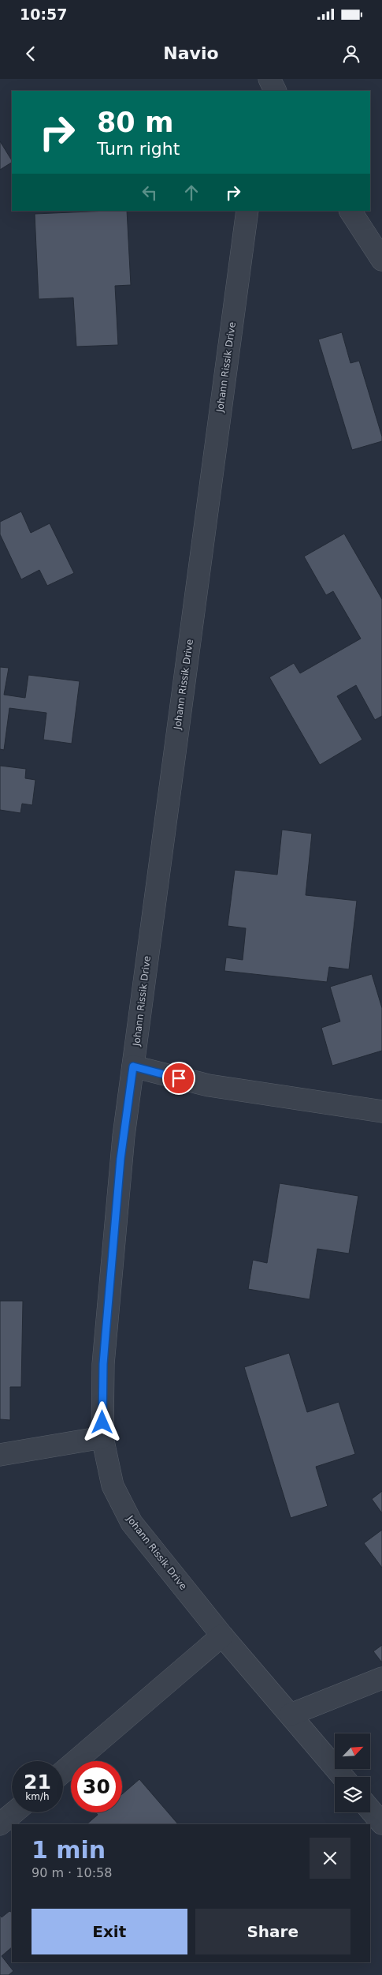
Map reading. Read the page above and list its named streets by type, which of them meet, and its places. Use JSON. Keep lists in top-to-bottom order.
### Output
{
  "streets": {
    "street": ["Johann Rissik Drive"]
  },
  "north": "top right",
  "page": {
    "status": "10:57",
    "header": "Navio",
    "turn": ["80 m", "Turn right"],
    "speed": "21 km/h",
    "limit": "30",
    "heading": ["1 min", "90 m · 10:58"],
    "buttons": ["Exit", "Share"]
  }
}
